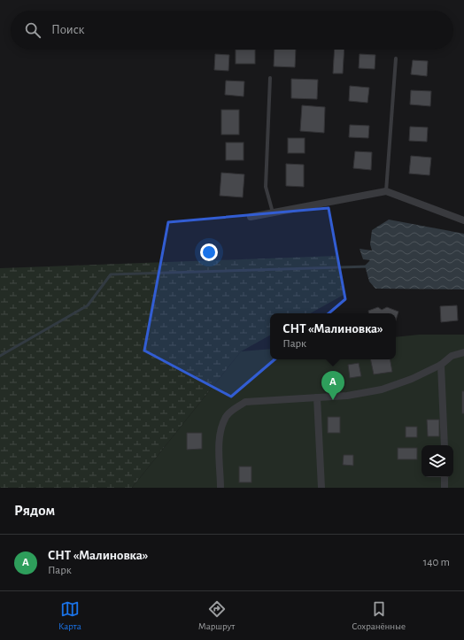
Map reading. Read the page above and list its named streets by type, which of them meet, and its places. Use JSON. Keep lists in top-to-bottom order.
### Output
{
  "page": {
    "search": "Поиск",
    "popup": ["СНТ «Малиновка»", "Парк"],
    "pins": "A",
    "heading": "Рядом",
    "list": [
      {
        "mark": "A",
        "name": "СНТ «Малиновка»",
        "note": "Парк",
        "value": "140 m"
      }
    ],
    "nav": ["Карта", "Маршрут", "Сохранённые"]
  }
}
